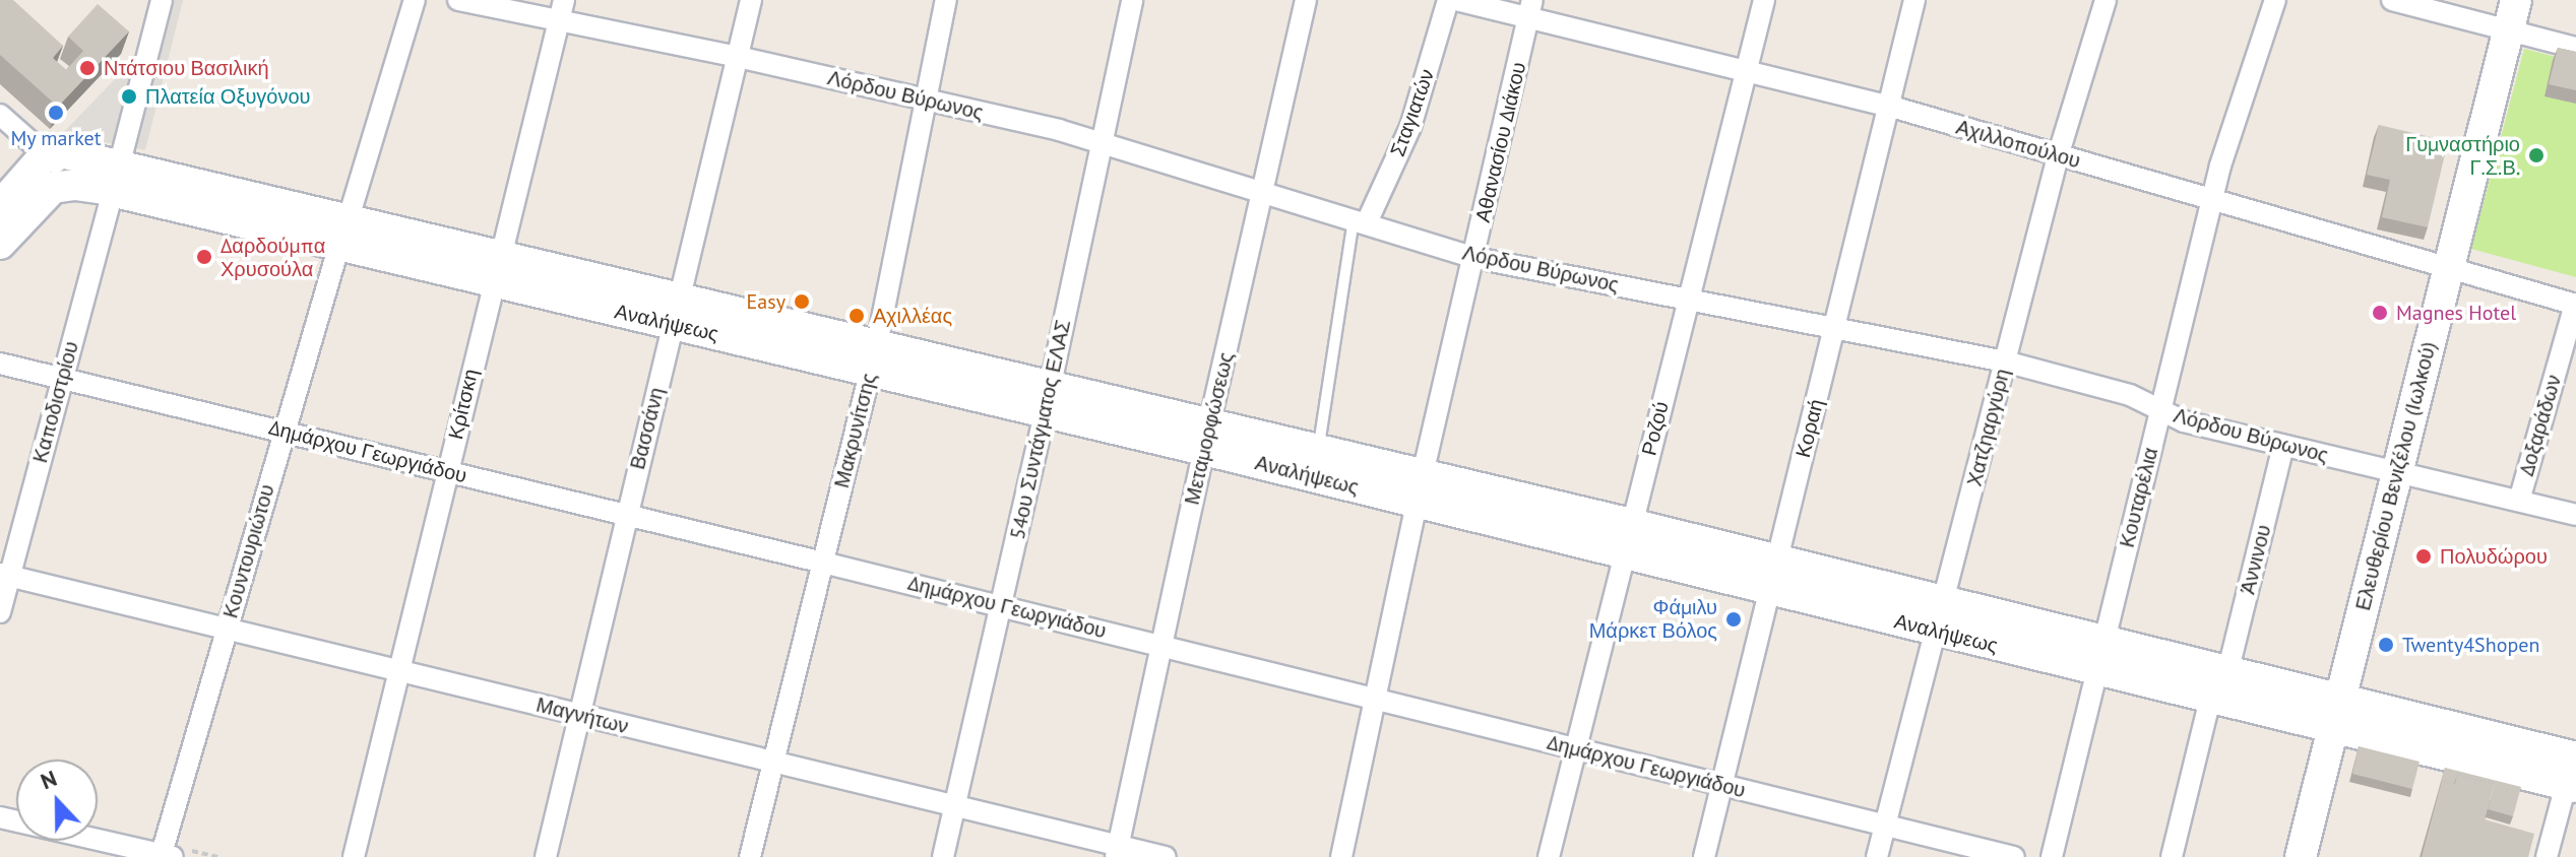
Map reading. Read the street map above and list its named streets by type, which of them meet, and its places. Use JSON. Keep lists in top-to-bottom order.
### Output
{
  "streets": {
    "main road": ["Αναλήψεως", "Ελευθερίου Βενιζέλου (Ιωλκού)"],
    "street": [
      "Λόρδου Βύρωνος",
      "Σταγιατών",
      "Αθανασίου Διάκου",
      "Αχιλλοπούλου",
      "Καποδιστρίου",
      "Κρίτσκη",
      "Δοξαράδων",
      "Χατζηαργύρη",
      "Βασσάνη",
      "Μεταμορφώσεως",
      "Ροζού",
      "Κοραή",
      "54ου Συντάγματος ΕΛΑΣ",
      "Μακρυνίτσης",
      "Δημάρχου Γεωργιάδου",
      "Κουταρέλια",
      "Κουντουριώτου",
      "Άννινου",
      "Μαγνήτων"
    ]
  },
  "crossings": [
    ["Λόρδου Βύρωνος", "Σταγιατών"],
    ["Λόρδου Βύρωνος", "Αθανασίου Διάκου"],
    ["Λόρδου Βύρωνος", "Κρίτσκη"],
    ["Λόρδου Βύρωνος", "Δοξαράδων"],
    ["Λόρδου Βύρωνος", "Χατζηαργύρη"],
    ["Λόρδου Βύρωνος", "Βασσάνη"],
    ["Λόρδου Βύρωνος", "Μεταμορφώσεως"],
    ["Λόρδου Βύρωνος", "Ροζού"],
    ["Λόρδου Βύρωνος", "Κοραή"],
    ["Λόρδου Βύρωνος", "54ου Συντάγματος ΕΛΑΣ"],
    ["Λόρδου Βύρωνος", "Μακρυνίτσης"],
    ["Λόρδου Βύρωνος", "Ελευθερίου Βενιζέλου (Ιωλκού)"],
    ["Λόρδου Βύρωνος", "Κουταρέλια"],
    ["Λόρδου Βύρωνος", "Άννινου"],
    ["Σταγιατών", "Αναλήψεως"],
    ["Αθανασίου Διάκου", "Αχιλλοπούλου"],
    ["Αθανασίου Διάκου", "Αναλήψεως"],
    ["Αθανασίου Διάκου", "Δημάρχου Γεωργιάδου"],
    ["Αχιλλοπούλου", "Δοξαράδων"],
    ["Αχιλλοπούλου", "Χατζηαργύρη"],
    ["Αχιλλοπούλου", "Ροζού"],
    ["Αχιλλοπούλου", "Κοραή"],
    ["Αχιλλοπούλου", "Ελευθερίου Βενιζέλου (Ιωλκού)"],
    ["Αχιλλοπούλου", "Κουταρέλια"],
    ["Αναλήψεως", "Καποδιστρίου"],
    ["Αναλήψεως", "Κρίτσκη"],
    ["Αναλήψεως", "Χατζηαργύρη"],
    ["Αναλήψεως", "Βασσάνη"],
    ["Αναλήψεως", "Μεταμορφώσεως"],
    ["Αναλήψεως", "Ροζού"],
    ["Αναλήψεως", "Κοραή"],
    ["Αναλήψεως", "54ου Συντάγματος ΕΛΑΣ"],
    ["Αναλήψεως", "Μακρυνίτσης"],
    ["Αναλήψεως", "Ελευθερίου Βενιζέλου (Ιωλκού)"],
    ["Αναλήψεως", "Κουταρέλια"],
    ["Αναλήψεως", "Κουντουριώτου"],
    ["Αναλήψεως", "Άννινου"],
    ["Καποδιστρίου", "Δημάρχου Γεωργιάδου"],
    ["Καποδιστρίου", "Μαγνήτων"],
    ["Κρίτσκη", "Δημάρχου Γεωργιάδου"],
    ["Κρίτσκη", "Μαγνήτων"],
    ["Χατζηαργύρη", "Δημάρχου Γεωργιάδου"],
    ["Βασσάνη", "Δημάρχου Γεωργιάδου"],
    ["Βασσάνη", "Μαγνήτων"],
    ["Μεταμορφώσεως", "Δημάρχου Γεωργιάδου"],
    ["Μεταμορφώσεως", "Μαγνήτων"],
    ["Ροζού", "Δημάρχου Γεωργιάδου"],
    ["Κοραή", "Δημάρχου Γεωργιάδου"],
    ["54ου Συντάγματος ΕΛΑΣ", "Δημάρχου Γεωργιάδου"],
    ["54ου Συντάγματος ΕΛΑΣ", "Μαγνήτων"],
    ["Μακρυνίτσης", "Δημάρχου Γεωργιάδου"],
    ["Μακρυνίτσης", "Μαγνήτων"],
    ["Δημάρχου Γεωργιάδου", "Κουντουριώτου"],
    ["Κουντουριώτου", "Μαγνήτων"]
  ],
  "places": [
    "Ντάτσιου Βασιλική",
    "Πλατεία Οξυγόνου",
    "My market",
    "Γυμναστήριο Γ.Σ.Β.",
    "Δαρδούμπα Χρυσούλα",
    "Easy",
    "Magnes Hotel",
    "Αχιλλέας",
    "Πολυδώρου",
    "Φάμιλυ Μάρκετ Βόλος",
    "Twenty4Shopen"
  ],
  "north": "top"
}
